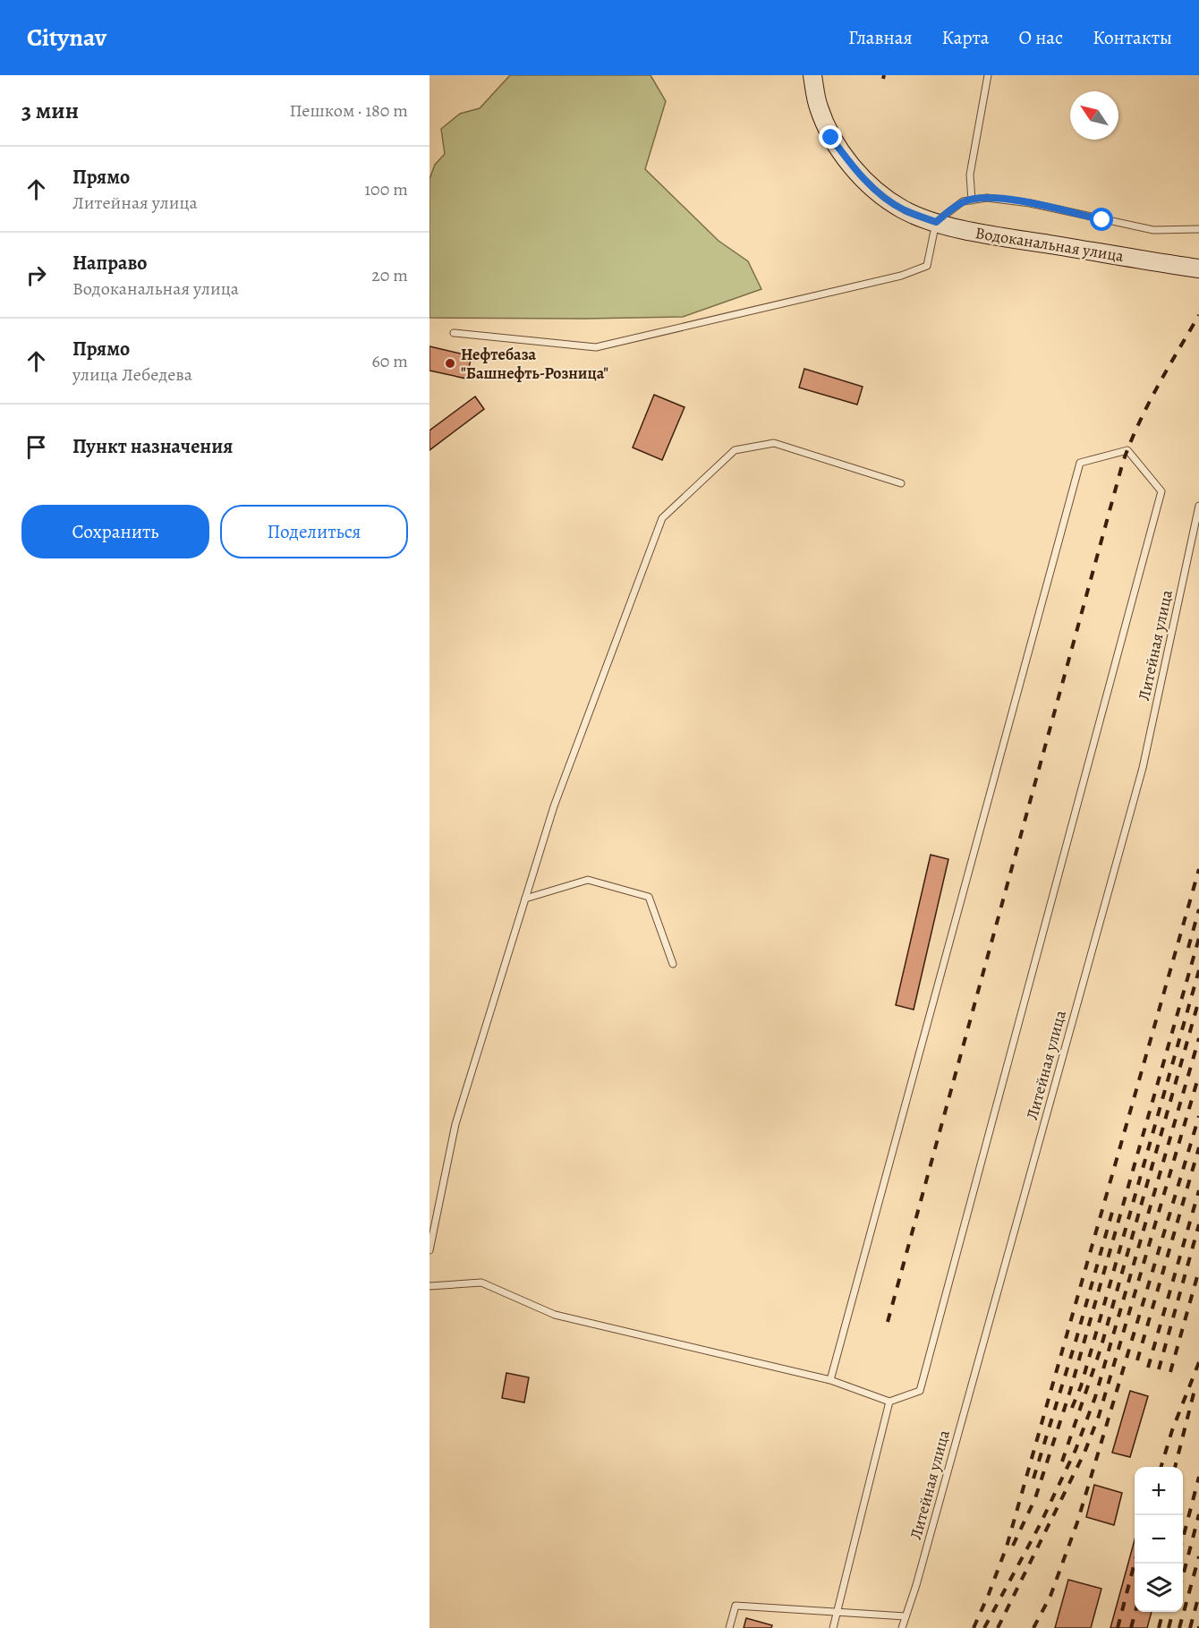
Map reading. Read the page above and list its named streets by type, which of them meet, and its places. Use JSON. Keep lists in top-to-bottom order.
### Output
{
  "streets": {
    "main road": ["Водоканальная улица"],
    "lane": ["Литейная улица"]
  },
  "places": ["Нефтебаза \"Башнефть-Розница\""],
  "north": "top left",
  "page": {
    "header": "Citynav",
    "nav": [
      "Главная",
      "Карта",
      "О нас",
      "Контакты"
    ],
    "heading": ["3 мин", "Пешком · 180 m"],
    "list": [
      ["Прямо", "Литейная улица", "100 m"],
      ["Направо", "Водоканальная улица", "20 m"],
      ["Прямо", "улица Лебедева", "60 m"],
      "Пункт назначения"
    ],
    "buttons": ["Сохранить", "Поделиться"],
    "map_buttons": ["+", "−"]
  }
}
